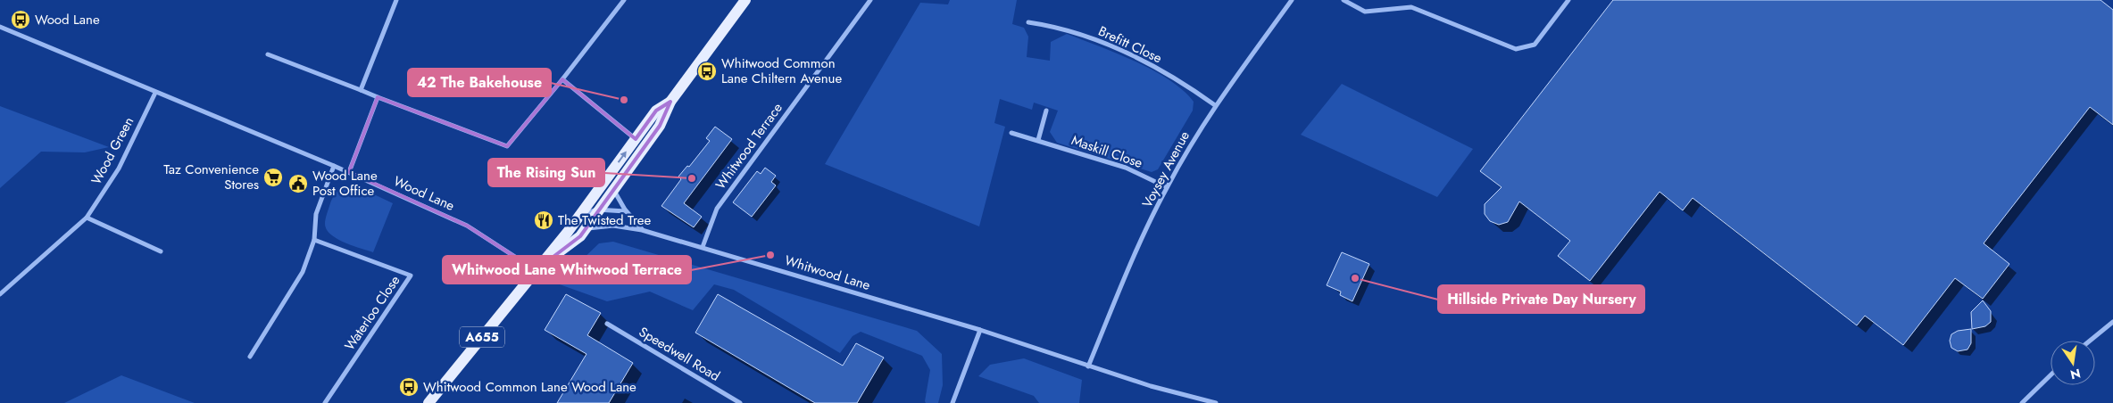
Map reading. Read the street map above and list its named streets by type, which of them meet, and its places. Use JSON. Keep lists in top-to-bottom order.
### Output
{
  "streets": {
    "main road": ["A655"],
    "street": [
      "Brefitt Close",
      "Whitwood Terrace",
      "Wood Green",
      "Maskill Close",
      "Voysey Avenue",
      "Wood Lane",
      "Whitwood Lane",
      "Waterloo Close",
      "Speedwell Road"
    ]
  },
  "crossings": [
    ["Brefitt Close", "Voysey Avenue"],
    ["Whitwood Terrace", "Whitwood Lane"],
    ["Wood Green", "Wood Lane"],
    ["Maskill Close", "Voysey Avenue"],
    ["Voysey Avenue", "Whitwood Lane"],
    ["Wood Lane", "A655"],
    ["Whitwood Lane", "A655"]
  ],
  "places": {
    "bus stop": ["Wood Lane", "Whitwood Common Lane Chiltern Avenue", "Whitwood Common Lane Wood Lane"],
    "other": [
      "42 The Bakehouse",
      "The Rising Sun",
      "Whitwood Lane Whitwood Terrace",
      "Hillside Private Day Nursery"
    ],
    "supermarket": ["Taz Convenience Stores"],
    "public building": ["Wood Lane Post Office"],
    "restaurant": ["The Twisted Tree"]
  },
  "north": "bottom"
}
